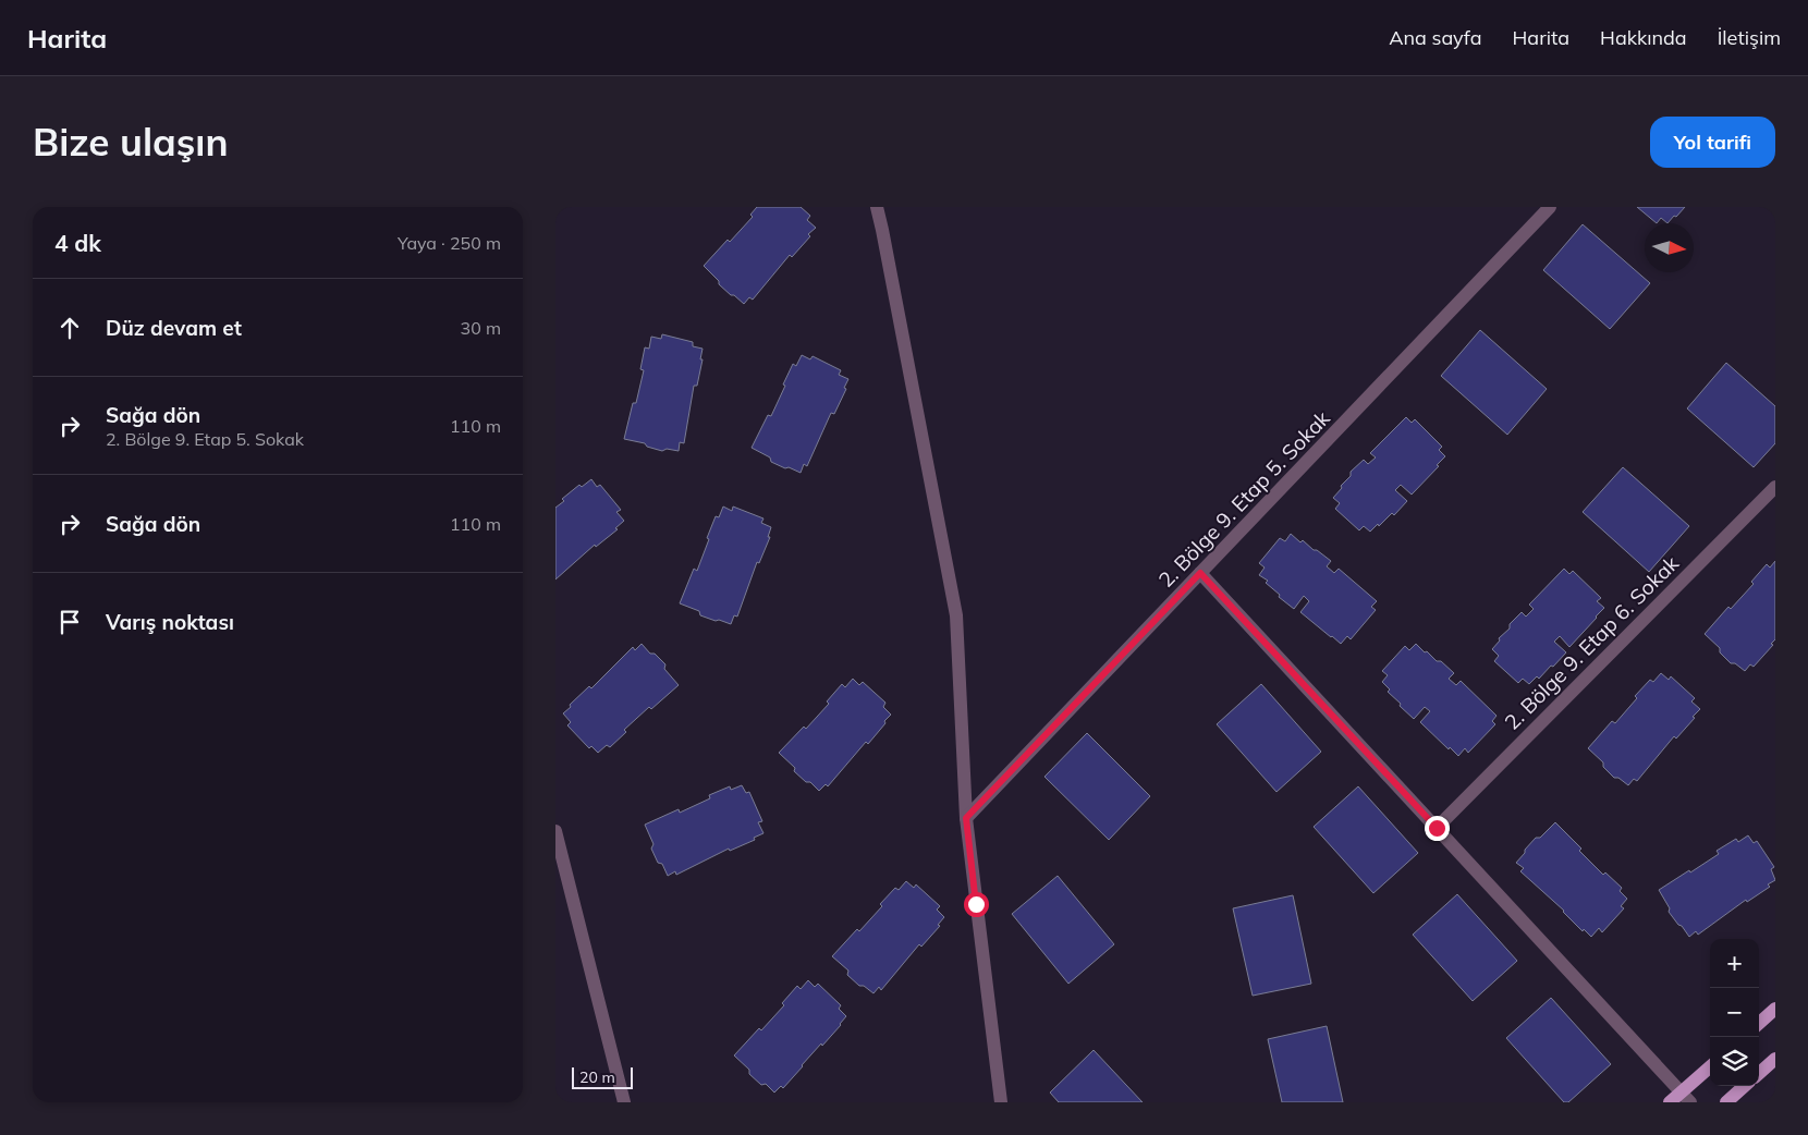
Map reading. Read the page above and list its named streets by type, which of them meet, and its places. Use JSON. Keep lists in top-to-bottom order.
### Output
{
  "streets": {
    "street": ["2. Bölge 9. Etap 5. Sokak", "2. Bölge 9. Etap 6. Sokak"]
  },
  "scale_bar": "20 m",
  "north": "right",
  "page": {
    "header": "Harita",
    "nav": [
      "Ana sayfa",
      "Harita",
      "Hakkında",
      "İletişim"
    ],
    "buttons": "Yol tarifi",
    "title": "Bize ulaşın",
    "heading": ["4 dk", "Yaya · 250 m"],
    "list": [
      ["Düz devam et", "30 m"],
      ["Sağa dön", "2. Bölge 9. Etap 5. Sokak", "110 m"],
      ["Sağa dön", "110 m"],
      "Varış noktası"
    ],
    "map_buttons": ["+", "−"],
    "scale": "20 m"
  }
}
